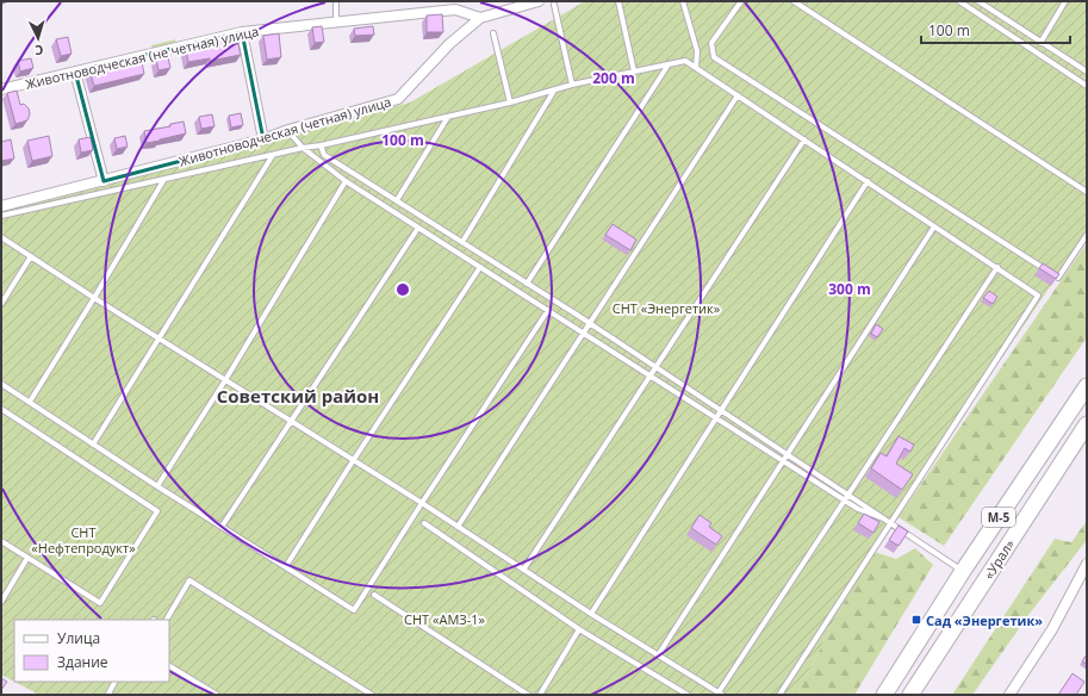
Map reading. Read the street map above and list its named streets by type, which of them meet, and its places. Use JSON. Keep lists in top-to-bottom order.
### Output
{
  "streets": {
    "main road": ["М-5", "«Урал»"],
    "street": ["Животноводческая (не четная) улица", "Животноводческая (четная) улица"]
  },
  "crossings": [
    ["Животноводческая (не четная) улица", "Животноводческая (четная) улица"]
  ],
  "districts": ["Советский район"],
  "parks": ["СНТ «Энергетик»", "СНТ «Нефтепродукт»", "СНТ «АМЗ-1»"],
  "places": {
    "transit": ["Сад «Энергетик»"]
  },
  "legend": ["Улица", "Здание"],
  "scale_bar": "100 m",
  "north": "bottom",
  "rings": ["200 m", "100 m", "300 m"]
}
